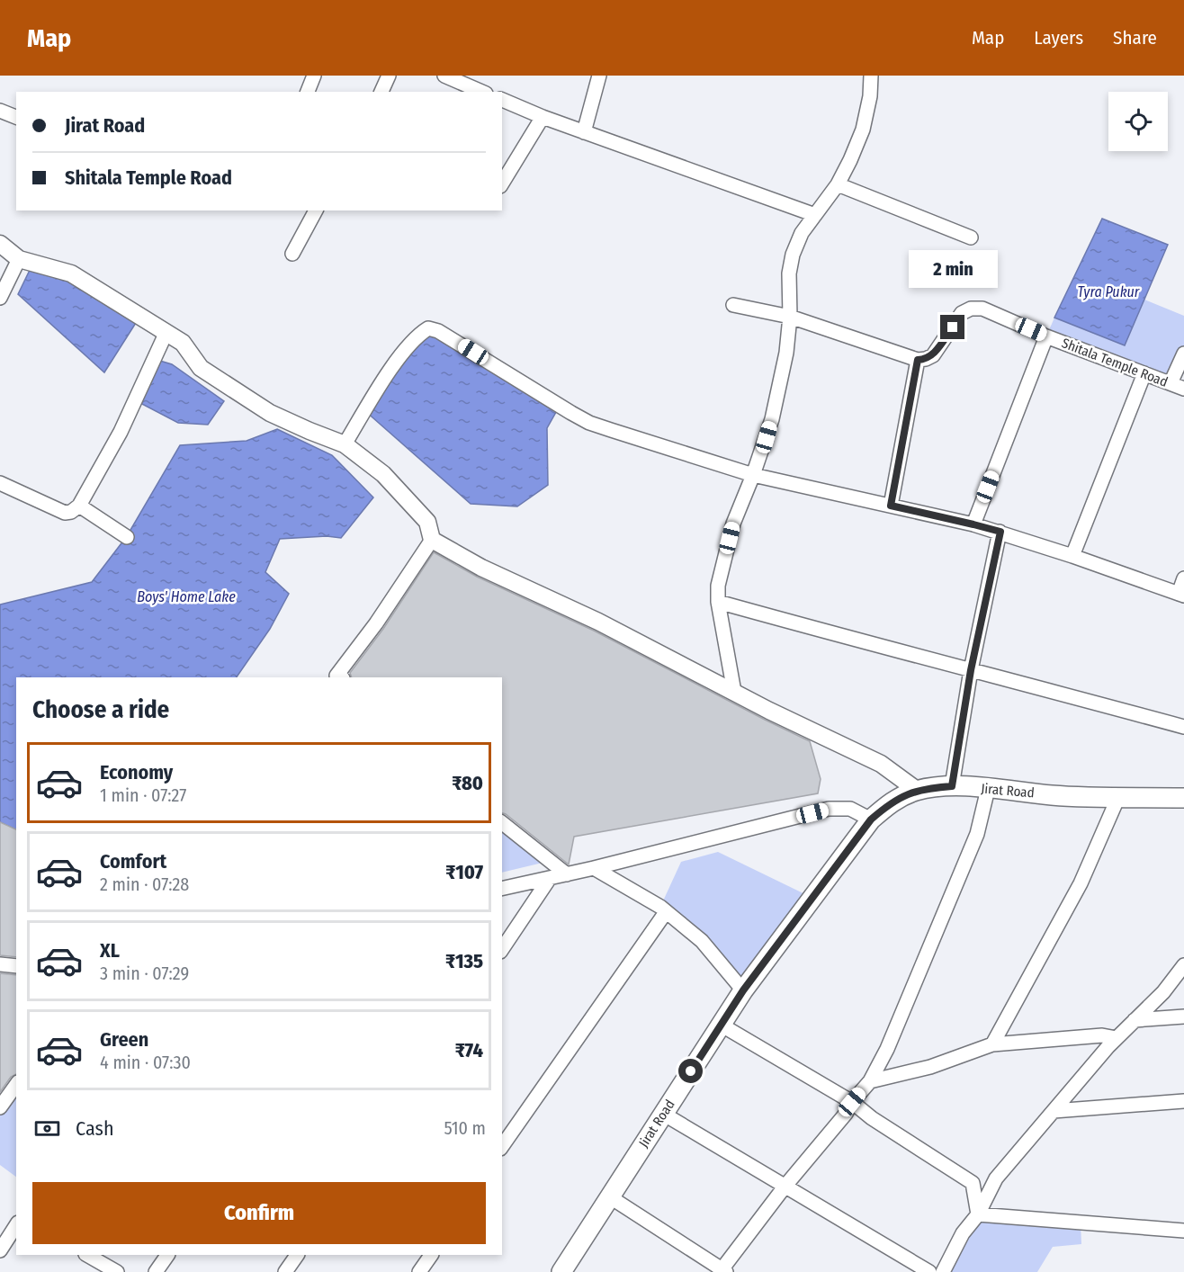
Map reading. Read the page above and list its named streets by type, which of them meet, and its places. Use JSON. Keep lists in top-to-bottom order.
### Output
{
  "streets": {
    "main road": ["Jirat Road"],
    "street": ["Shitala Temple Road"]
  },
  "water": ["Tyra Pukur", "Boys' Home Lake"],
  "page": {
    "header": "Map",
    "nav": ["Map", "Layers", "Share"],
    "banner": ["Jirat Road", "Shitala Temple Road"],
    "bubble": "2 min",
    "heading": "Choose a ride",
    "list": [
      {
        "name": "Economy",
        "note": "1 min · 07:27",
        "value": "₹80"
      },
      {
        "name": "Comfort",
        "note": "2 min · 07:28",
        "value": "₹107"
      },
      {
        "name": "XL",
        "note": "3 min · 07:29",
        "value": "₹135"
      },
      {
        "name": "Green",
        "note": "4 min · 07:30",
        "value": "₹74"
      }
    ],
    "pay": ["Cash", "510 m"],
    "buttons": "Confirm"
  }
}
